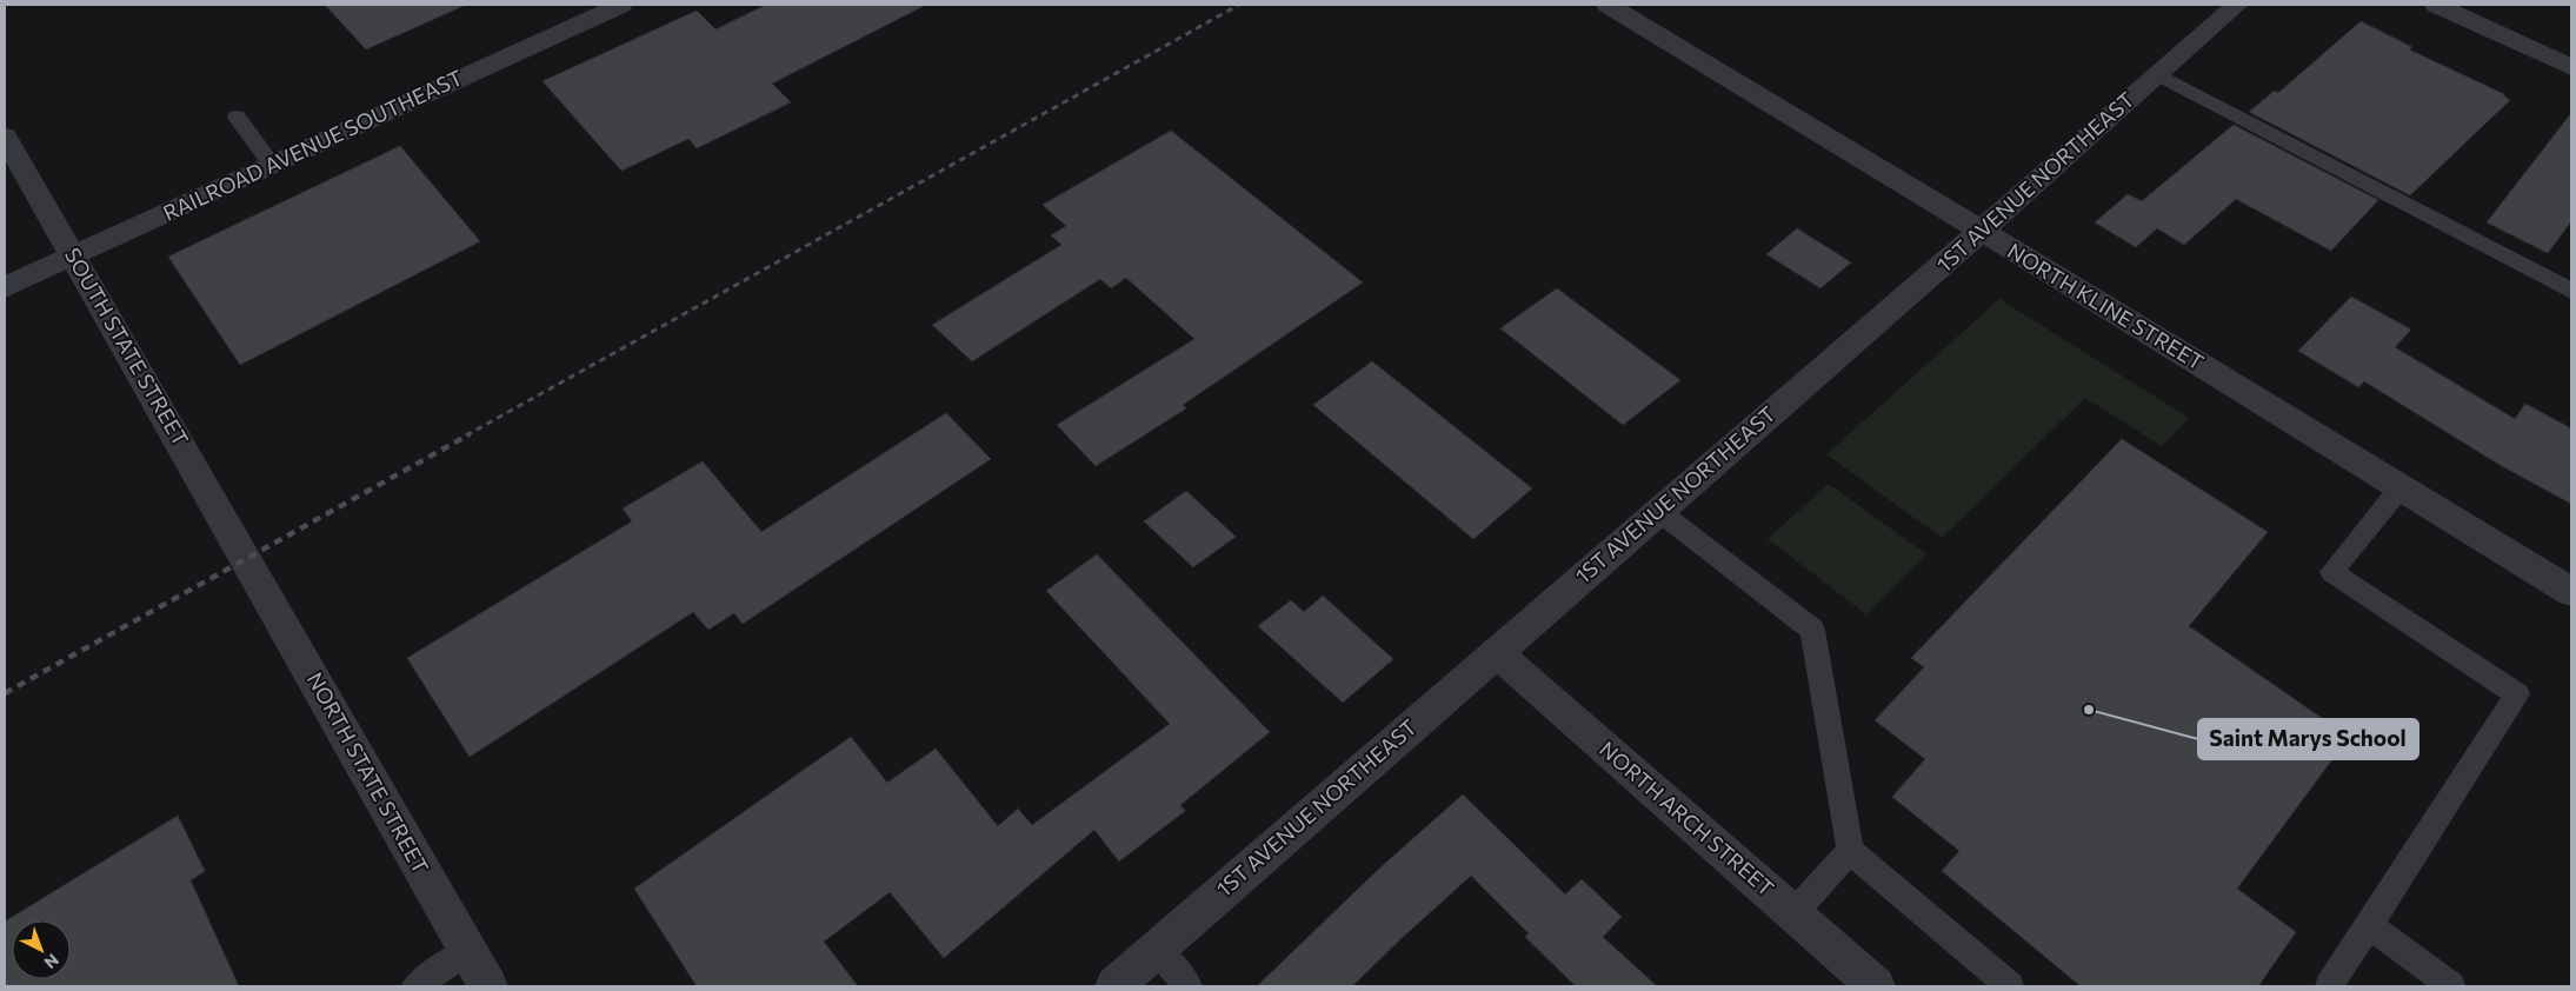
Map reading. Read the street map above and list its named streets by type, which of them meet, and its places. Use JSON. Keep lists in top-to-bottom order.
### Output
{
  "streets": {
    "street": [
      "RAILROAD AVENUE SOUTHEAST",
      "1ST AVENUE NORTHEAST",
      "NORTH KLINE STREET",
      "SOUTH STATE STREET",
      "NORTH STATE STREET",
      "NORTH ARCH STREET"
    ]
  },
  "crossings": [
    ["RAILROAD AVENUE SOUTHEAST", "SOUTH STATE STREET"],
    ["1ST AVENUE NORTHEAST", "NORTH KLINE STREET"],
    ["1ST AVENUE NORTHEAST", "NORTH ARCH STREET"],
    ["SOUTH STATE STREET", "NORTH STATE STREET"]
  ],
  "places": ["Saint Marys School"],
  "north": "bottom right"
}
